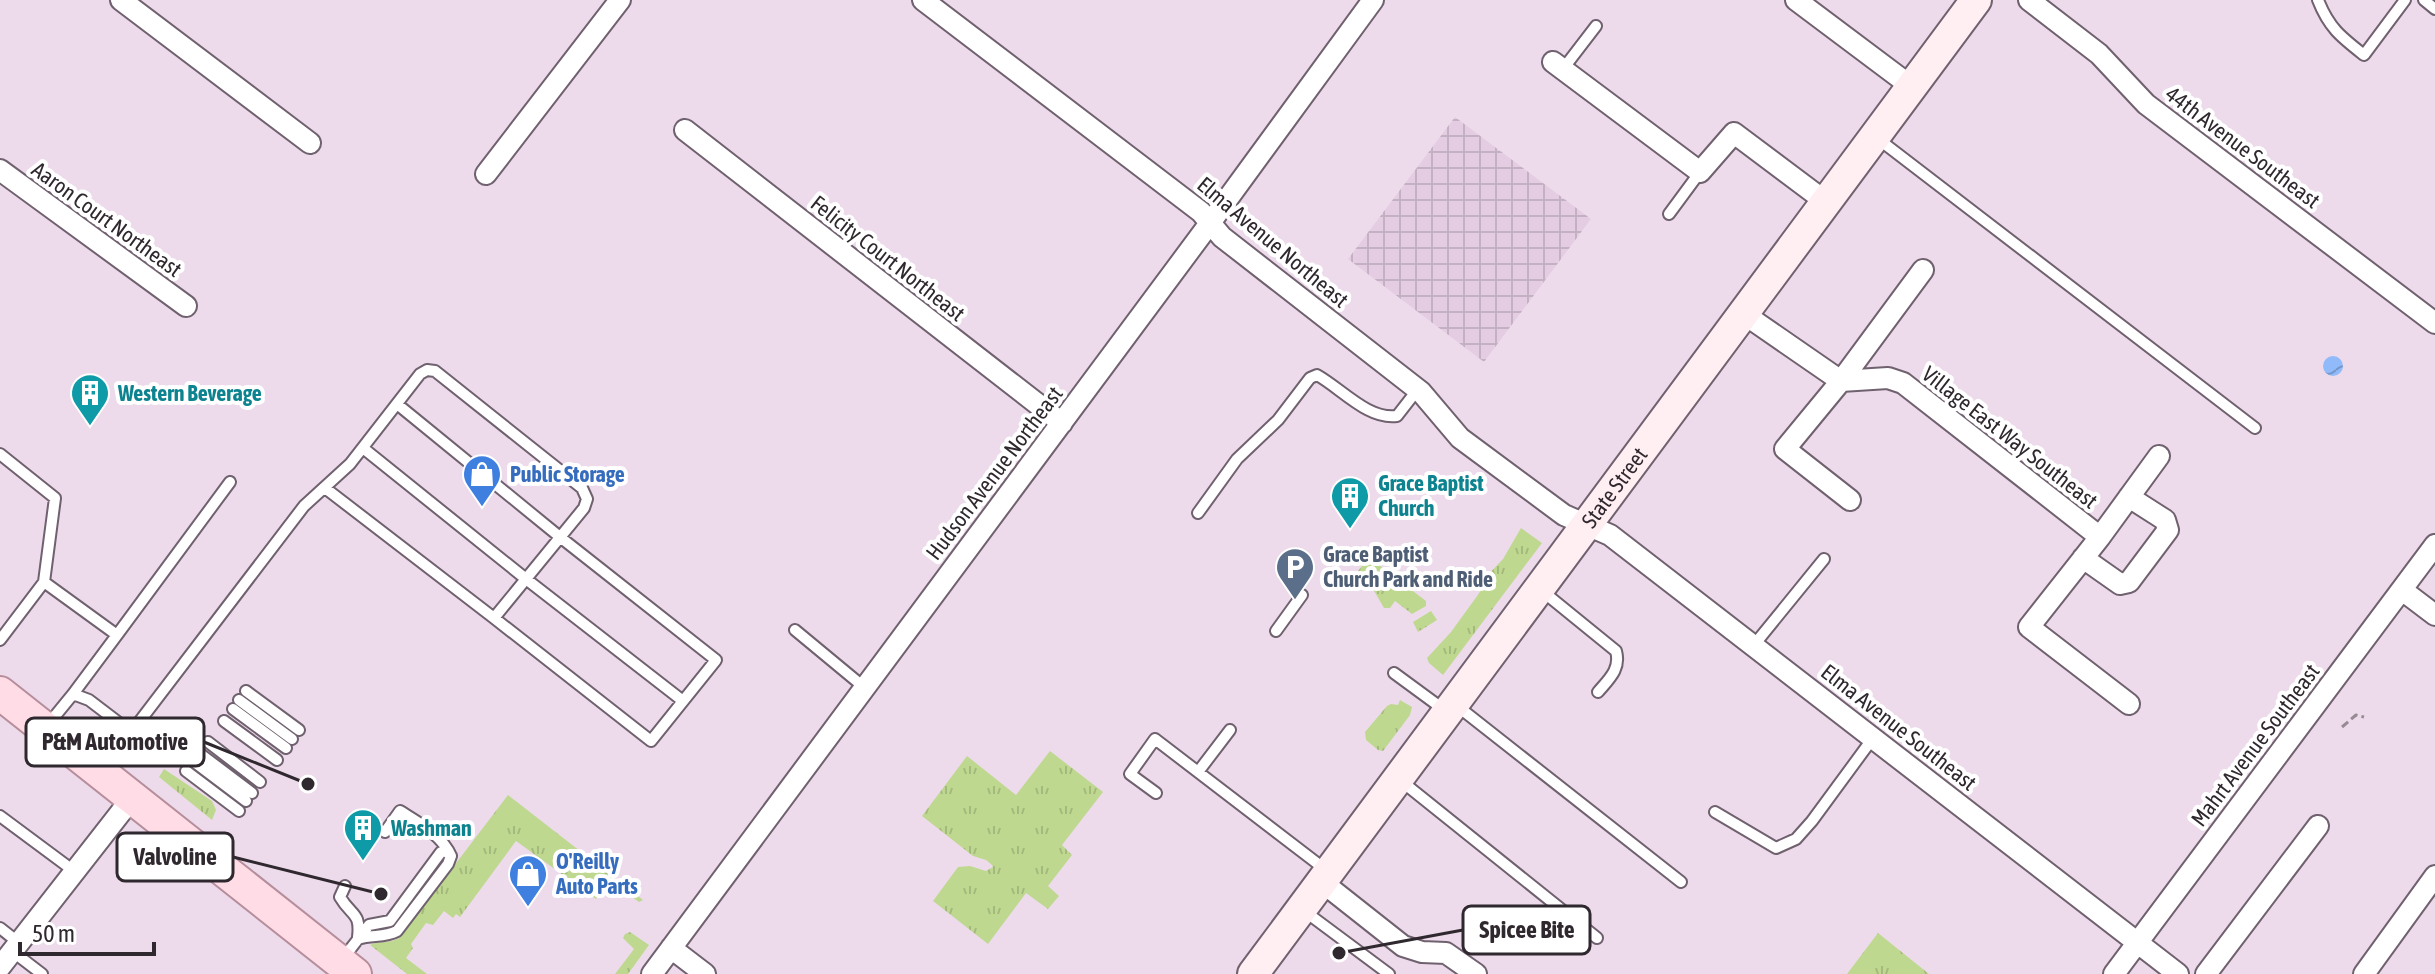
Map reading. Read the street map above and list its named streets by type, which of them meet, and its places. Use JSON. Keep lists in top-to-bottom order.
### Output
{
  "streets": {
    "main road": ["State Street"],
    "street": [
      "44th Avenue Southeast",
      "Aaron Court Northeast",
      "Elma Avenue Northeast",
      "Felicity Court Northeast",
      "Village East Way Southeast",
      "Hudson Avenue Northeast",
      "Elma Avenue Southeast",
      "Mahrt Avenue Southeast"
    ]
  },
  "crossings": [
    ["Elma Avenue Northeast", "Hudson Avenue Northeast"],
    ["Elma Avenue Northeast", "State Street"],
    ["Elma Avenue Northeast", "Elma Avenue Southeast"],
    ["Felicity Court Northeast", "Hudson Avenue Northeast"],
    ["State Street", "Elma Avenue Southeast"],
    ["Elma Avenue Southeast", "Mahrt Avenue Southeast"]
  ],
  "places": {
    "building": ["Western Beverage", "Grace Baptist Church", "Washman"],
    "shop": ["Public Storage", "O'Reilly Auto Parts"],
    "parking": ["Grace Baptist Church Park and Ride"],
    "other": ["P&M Automotive", "Valvoline", "Spicee Bite"]
  },
  "scale_bar": "50 m"
}
